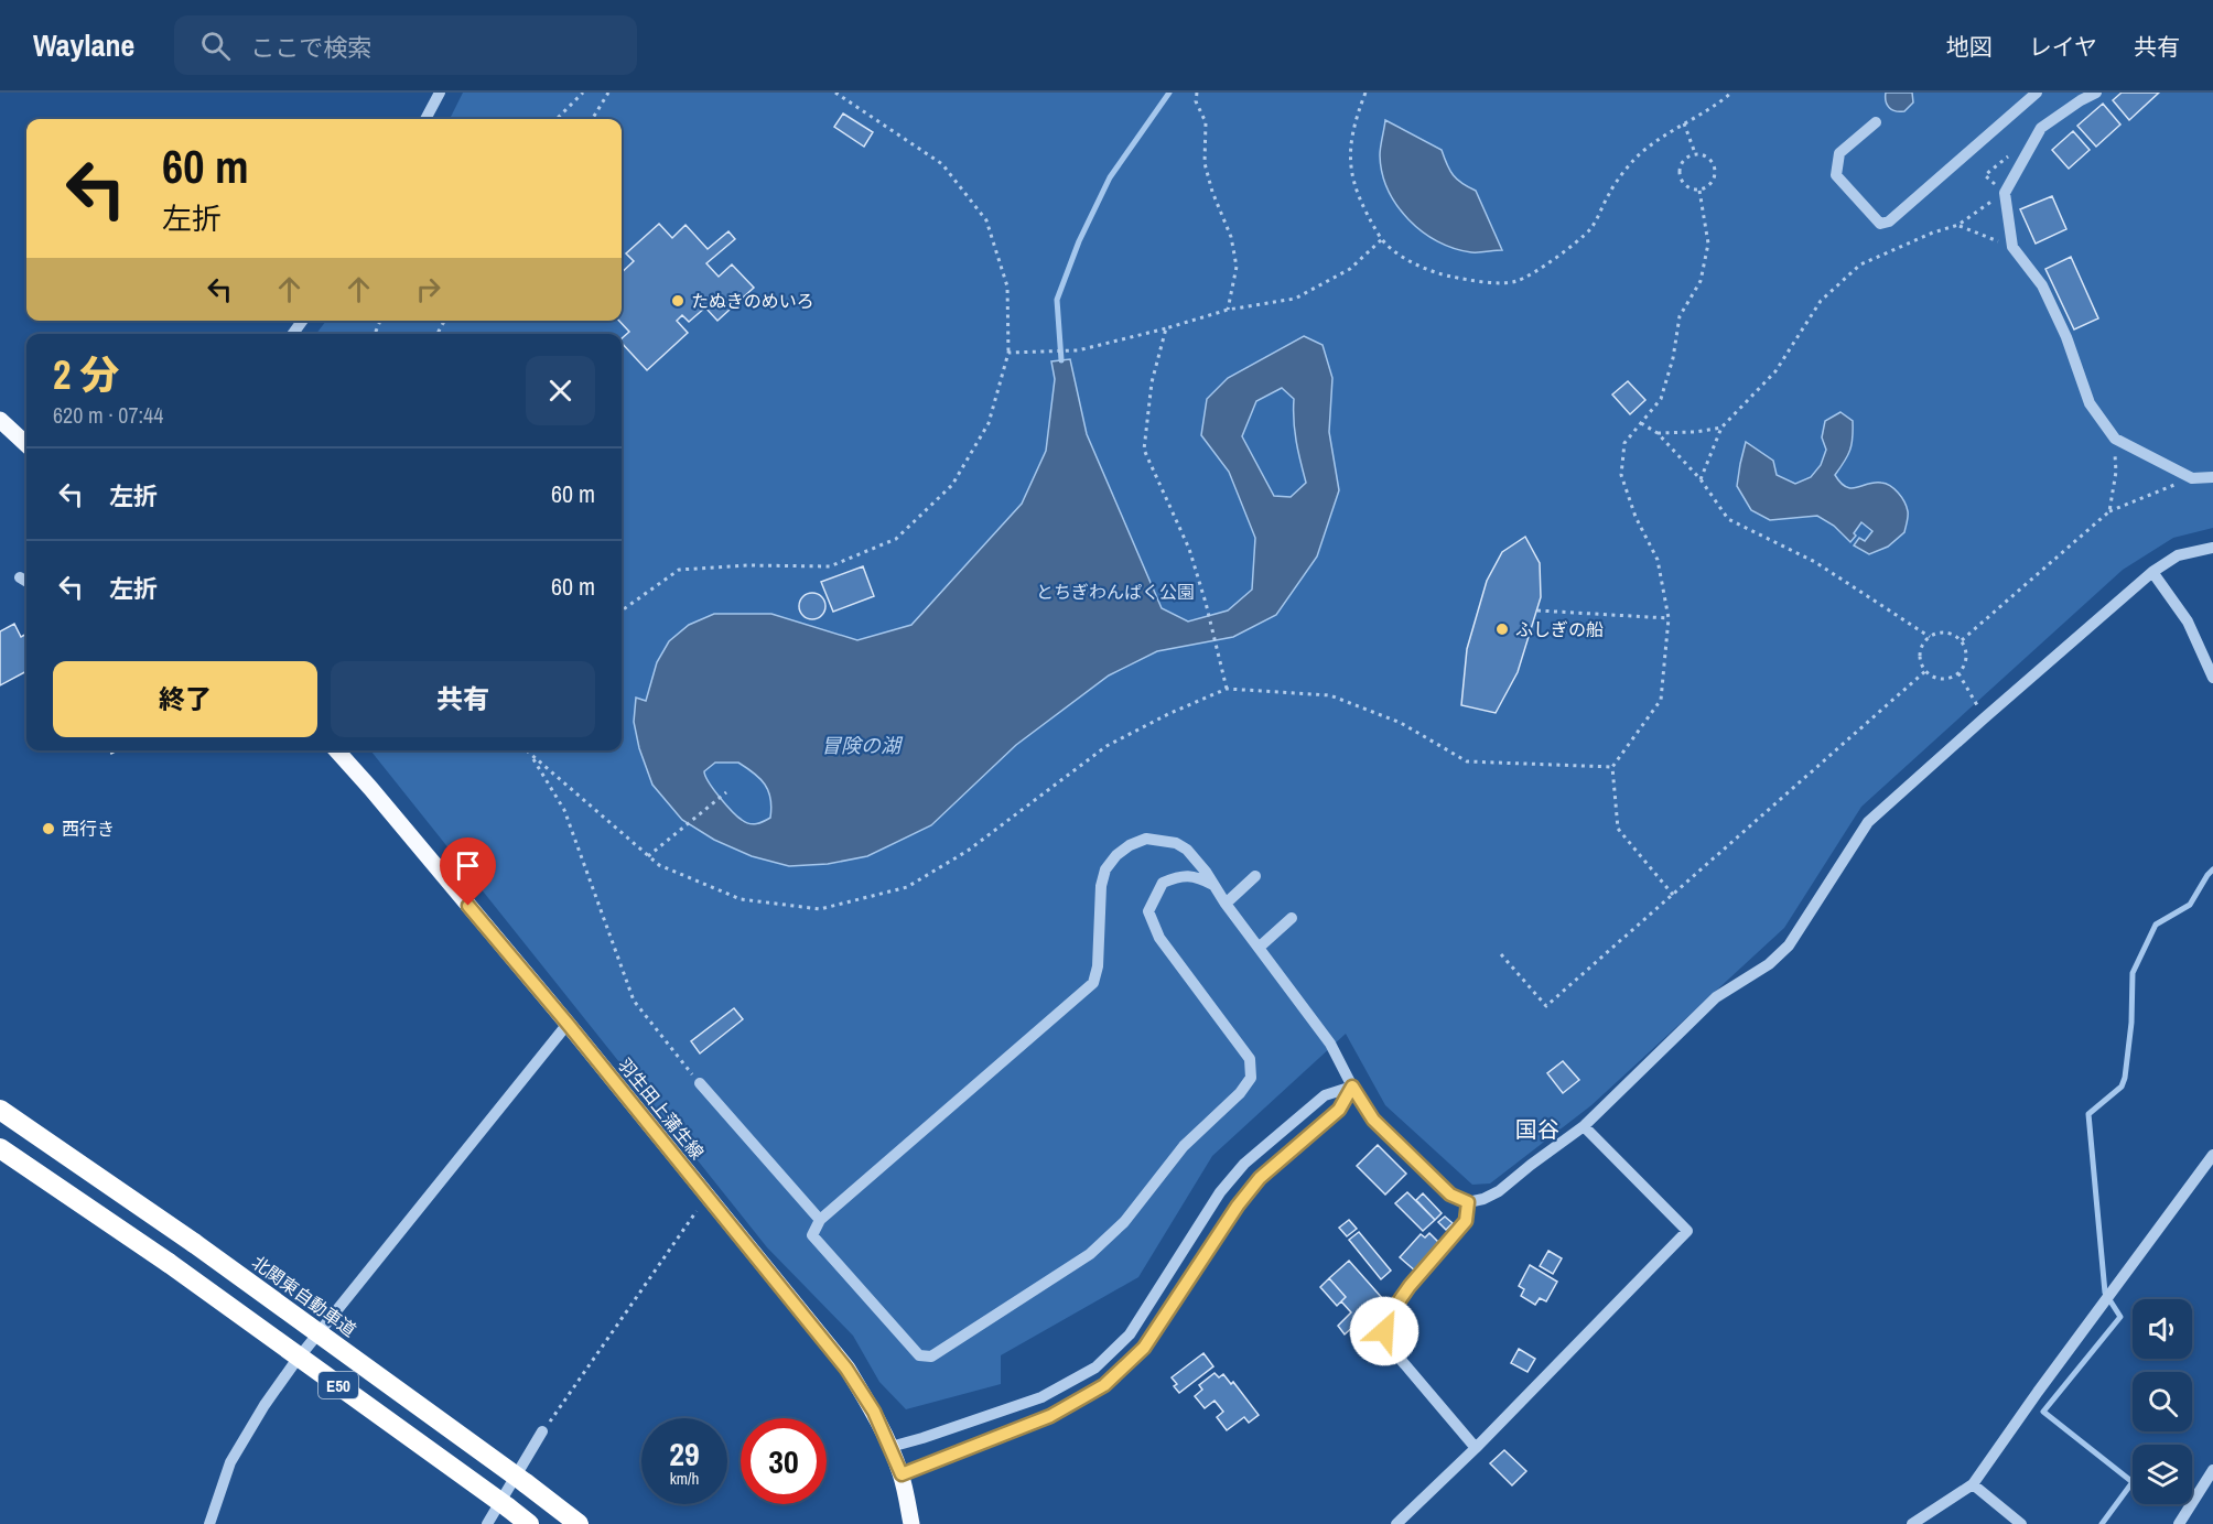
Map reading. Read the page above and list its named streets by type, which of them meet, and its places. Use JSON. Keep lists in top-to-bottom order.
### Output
{
  "streets": {
    "highway": ["北関東自動車道", "E50"],
    "main road": ["羽生田上蒲生線"]
  },
  "districts": ["国谷"],
  "water": ["冒険の湖"],
  "parks": ["とちぎわんぱく公園"],
  "places": ["たぬきのめいろ", "ふしぎの船", "西行き"],
  "page": {
    "header": "Waylane",
    "search": "ここで検索",
    "nav": ["地図", "レイヤ", "共有"],
    "turn": ["60 m", "左折"],
    "heading": ["2 分", "620 m · 07:44"],
    "list": [
      {
        "name": "左折",
        "value": "60 m"
      },
      {
        "name": "左折",
        "value": "60 m"
      }
    ],
    "buttons": ["終了", "共有"],
    "speed": "29 km/h",
    "limit": "30"
  }
}
